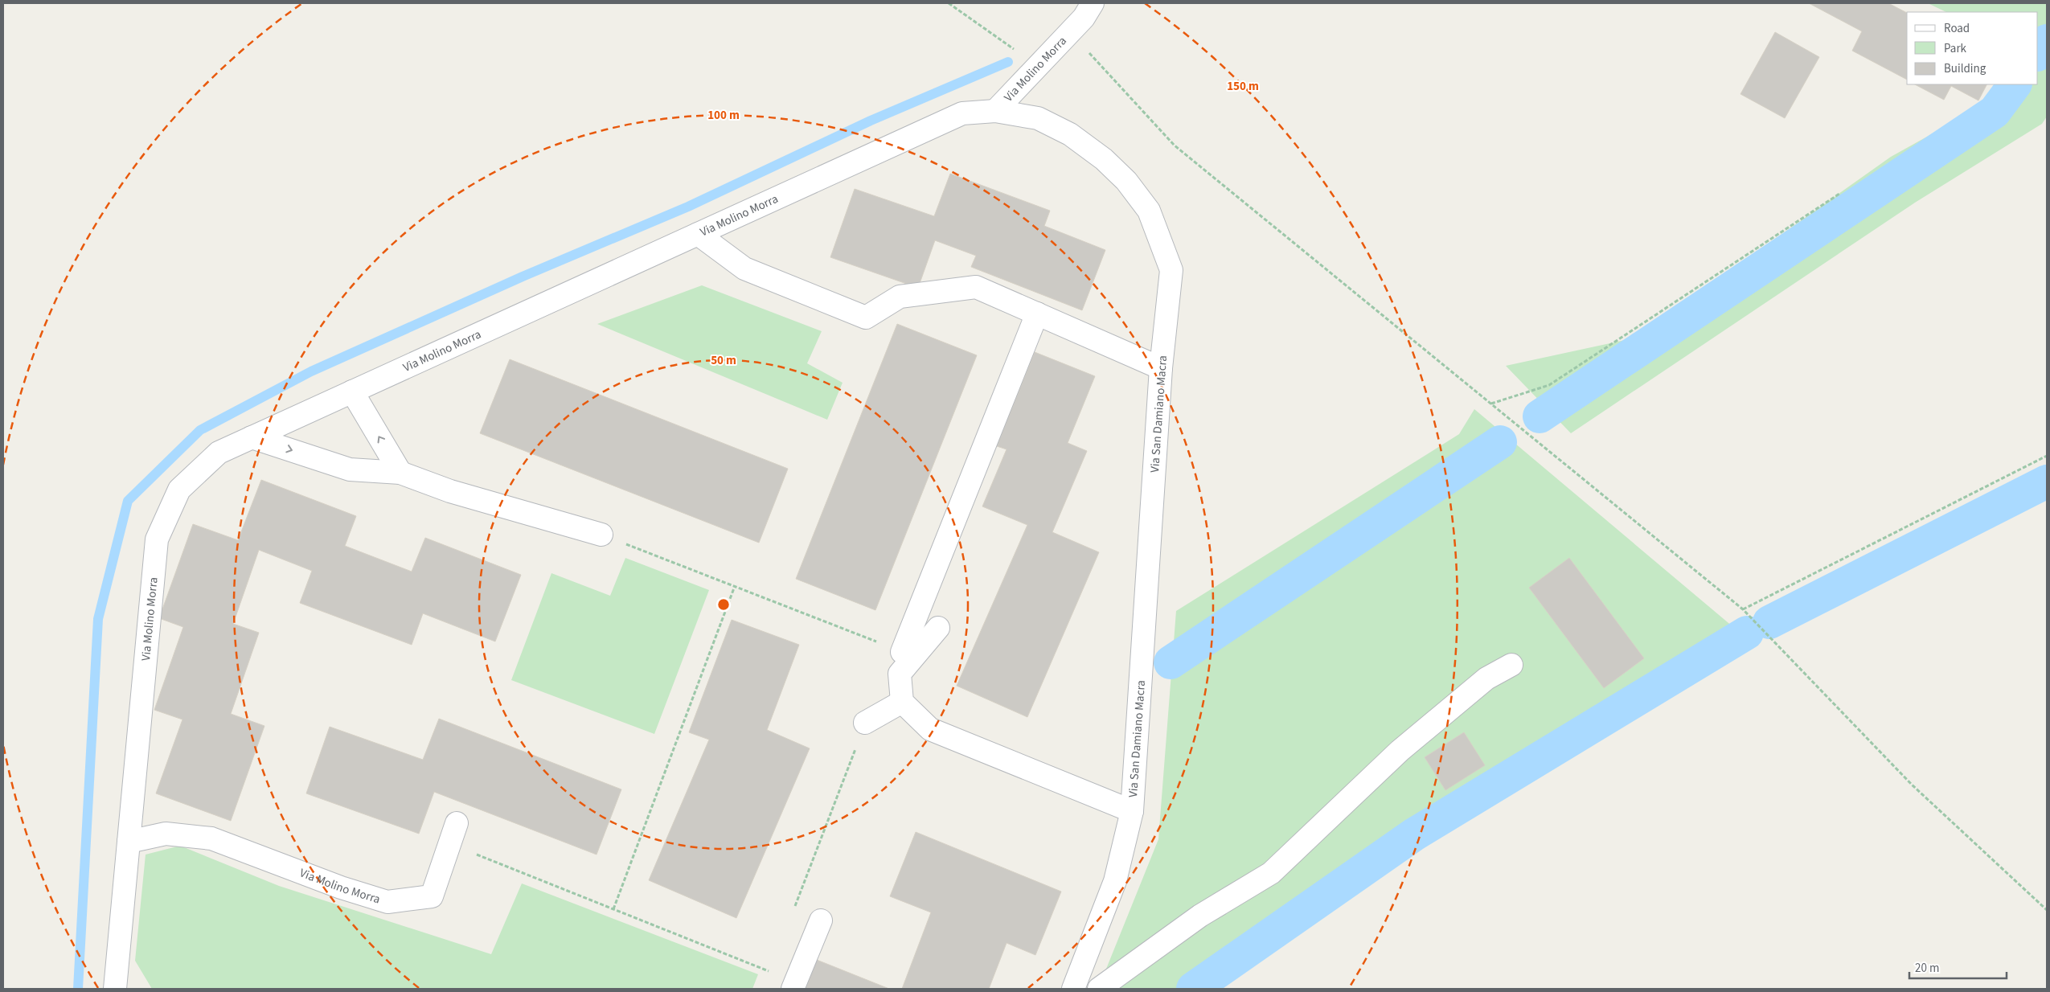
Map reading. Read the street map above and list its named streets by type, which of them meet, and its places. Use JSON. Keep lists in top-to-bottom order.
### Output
{
  "streets": {
    "street": ["Via Molino Morra", "Via San Damiano Macra"]
  },
  "crossings": [
    ["Via Molino Morra", "Via San Damiano Macra"]
  ],
  "legend": ["Road", "Park", "Building"],
  "scale_bar": "20 m",
  "rings": ["150 m", "100 m", "50 m"]
}
